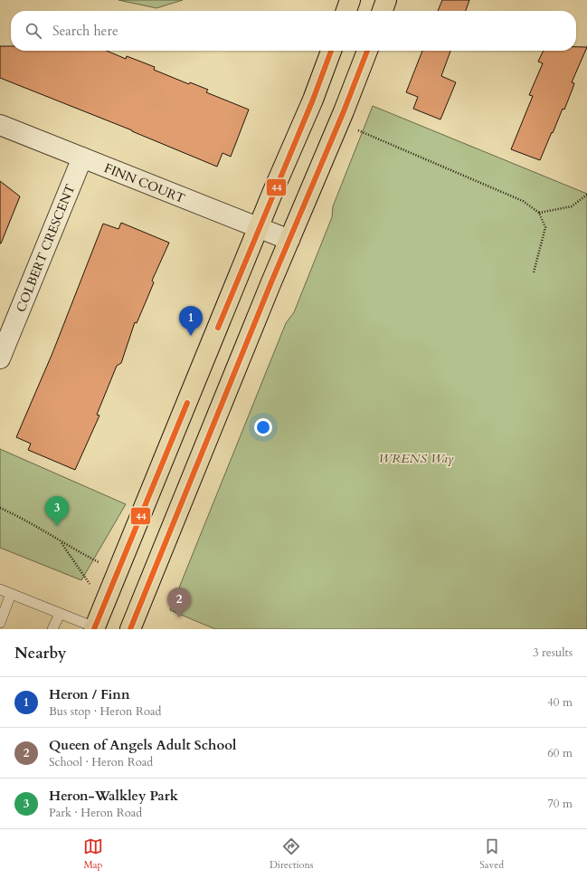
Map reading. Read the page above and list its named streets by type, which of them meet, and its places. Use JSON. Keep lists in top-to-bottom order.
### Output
{
  "streets": {
    "street": ["FINN COURT", "COLBERT CRESCENT"]
  },
  "crossings": [
    ["FINN COURT", "COLBERT CRESCENT"]
  ],
  "parks": ["WRENS Way"],
  "lines": ["transit line 44"],
  "page": {
    "search": "Search here",
    "pins": ["1", "3", "2"],
    "heading": ["Nearby", "3 results"],
    "list": [
      {
        "mark": "1",
        "name": "Heron / Finn",
        "note": "Bus stop · Heron Road",
        "value": "40 m"
      },
      {
        "mark": "2",
        "name": "Queen of Angels Adult School",
        "note": "School · Heron Road",
        "value": "60 m"
      },
      {
        "mark": "3",
        "name": "Heron-Walkley Park",
        "note": "Park · Heron Road",
        "value": "70 m"
      }
    ],
    "nav": ["Map", "Directions", "Saved"]
  }
}
